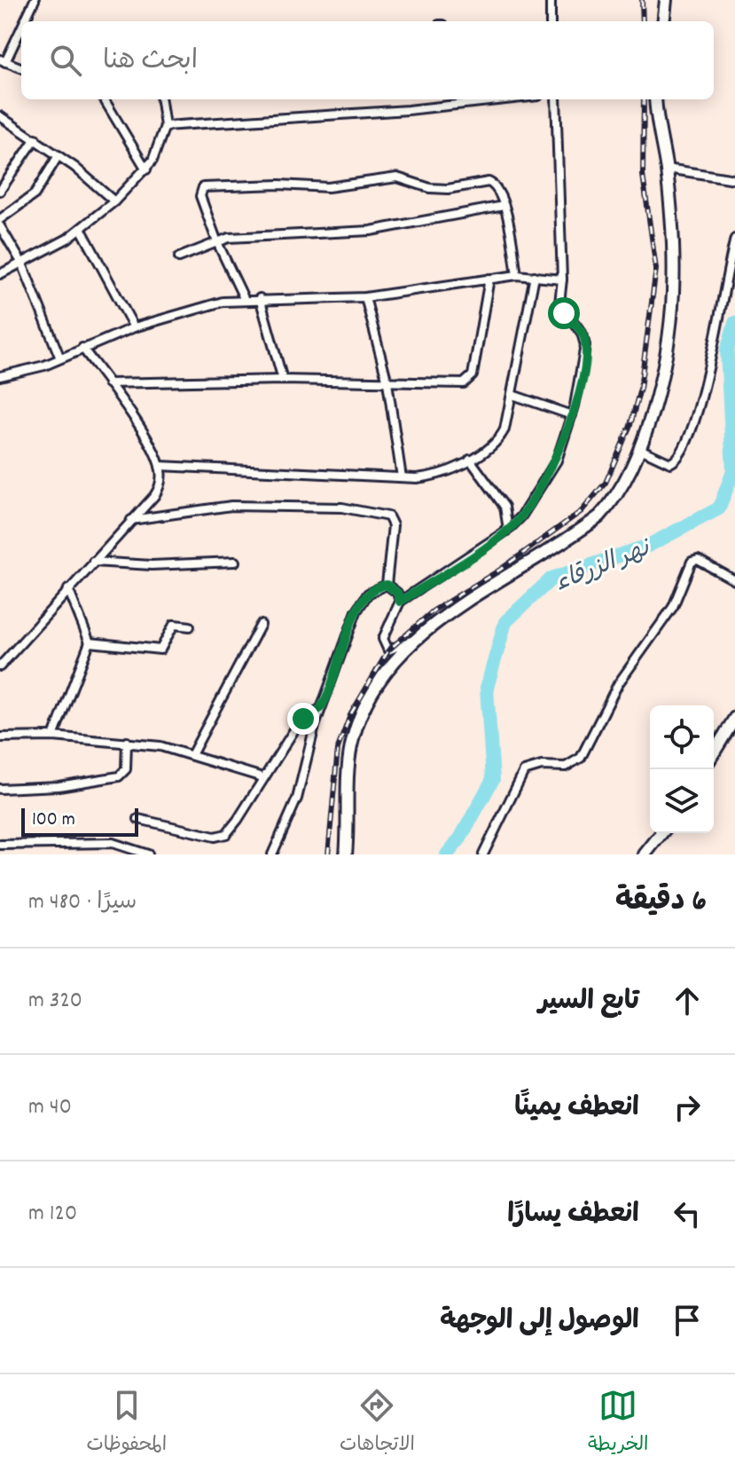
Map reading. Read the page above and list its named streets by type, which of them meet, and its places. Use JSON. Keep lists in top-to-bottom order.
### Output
{
  "water": ["نهر الزرقاء"],
  "scale_bar": "100 m",
  "page": {
    "search": "ابحث هنا",
    "scale": "100 m",
    "heading": ["6 دقيقة", "سيرًا · 480 m"],
    "list": [
      ["تابع السير", "320 m"],
      ["انعطف يمينًا", "40 m"],
      ["انعطف يسارًا", "120 m"],
      "الوصول إلى الوجهة"
    ],
    "nav": ["الخريطة", "الاتجاهات", "المحفوظات"]
  }
}
